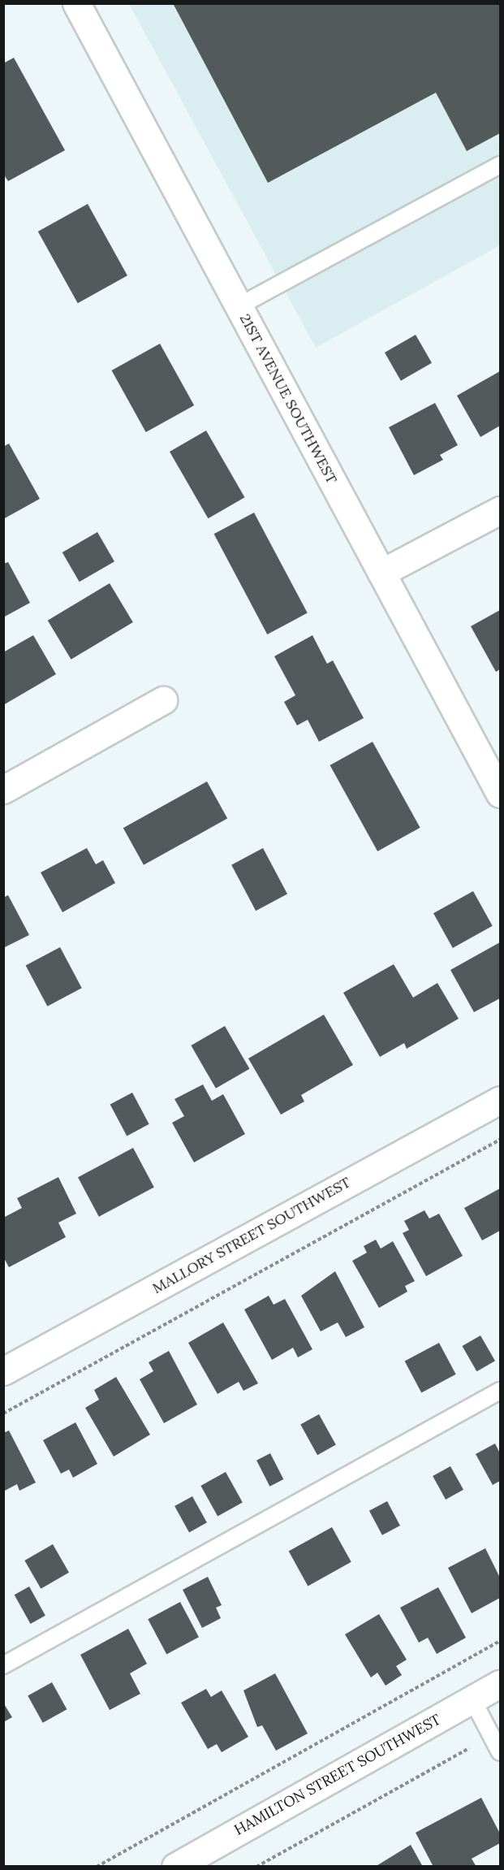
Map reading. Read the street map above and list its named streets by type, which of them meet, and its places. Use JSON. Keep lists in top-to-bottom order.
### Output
{
  "streets": {
    "street": ["21ST AVENUE SOUTHWEST", "MALLORY STREET SOUTHWEST", "HAMILTON STREET SOUTHWEST"]
  }
}
